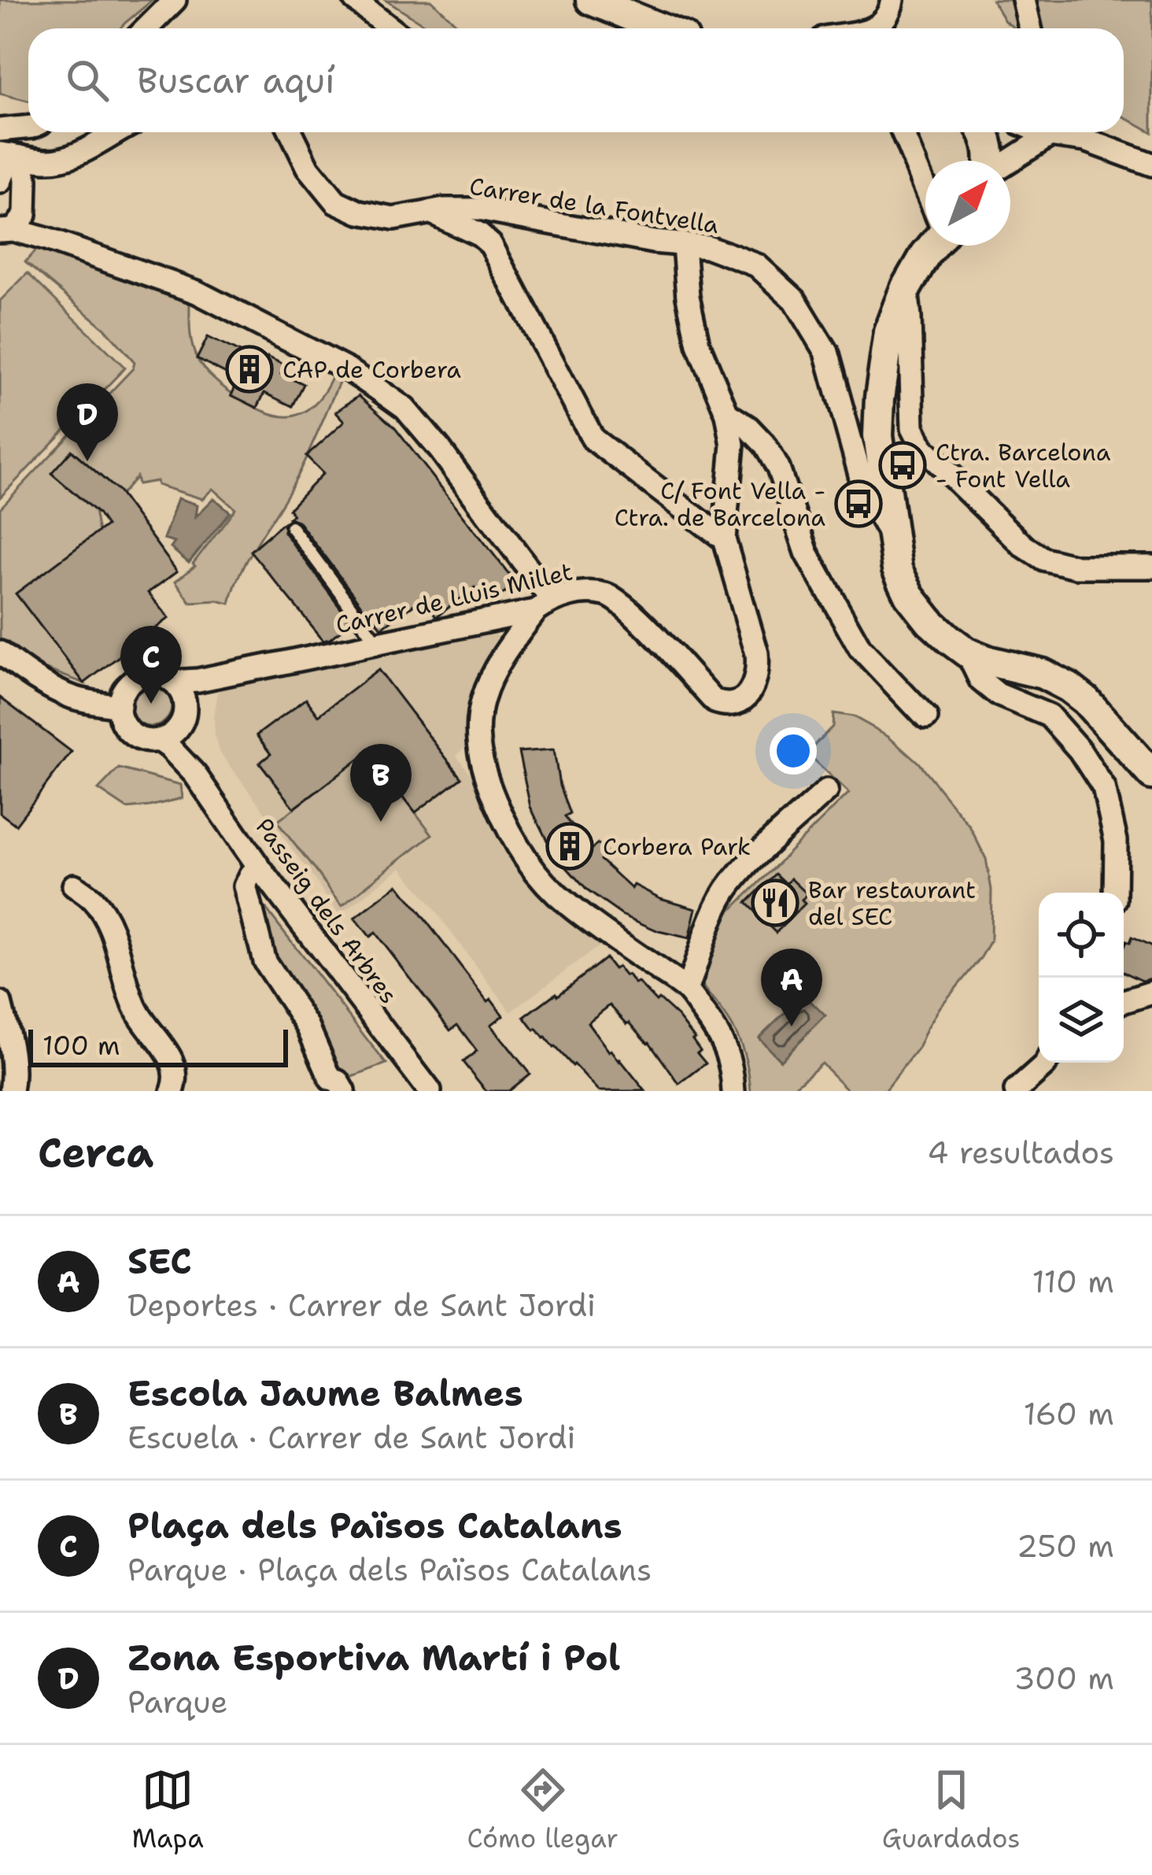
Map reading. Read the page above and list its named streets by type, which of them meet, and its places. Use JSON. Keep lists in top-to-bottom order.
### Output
{
  "streets": {
    "street": ["Carrer de la Fontvella", "Carrer de Lluis Millet", "Passeig dels Arbres"]
  },
  "crossings": [
    ["Carrer de la Fontvella", "Carrer de Lluis Millet"],
    ["Carrer de Lluis Millet", "Passeig dels Arbres"]
  ],
  "places": {
    "building": ["CAP de Corbera", "Corbera Park"],
    "bus stop": ["Ctra. Barcelona - Font Vella", "C/ Font Vella - Ctra. de Barcelona"],
    "restaurant": ["Bar restaurant del SEC"]
  },
  "scale_bar": "100 m",
  "north": "top right",
  "page": {
    "search": "Buscar aquí",
    "pins": [
      "D",
      "C",
      "B",
      "A"
    ],
    "scale": "100 m",
    "heading": ["Cerca", "4 resultados"],
    "list": [
      {
        "mark": "A",
        "name": "SEC",
        "note": "Deportes · Carrer de Sant Jordi",
        "value": "110 m"
      },
      {
        "mark": "B",
        "name": "Escola Jaume Balmes",
        "note": "Escuela · Carrer de Sant Jordi",
        "value": "160 m"
      },
      {
        "mark": "C",
        "name": "Plaça dels Països Catalans",
        "note": "Parque · Plaça dels Països Catalans",
        "value": "250 m"
      },
      {
        "mark": "D",
        "name": "Zona Esportiva Martí i Pol",
        "note": "Parque",
        "value": "300 m"
      }
    ],
    "nav": ["Mapa", "Cómo llegar", "Guardados"]
  }
}
